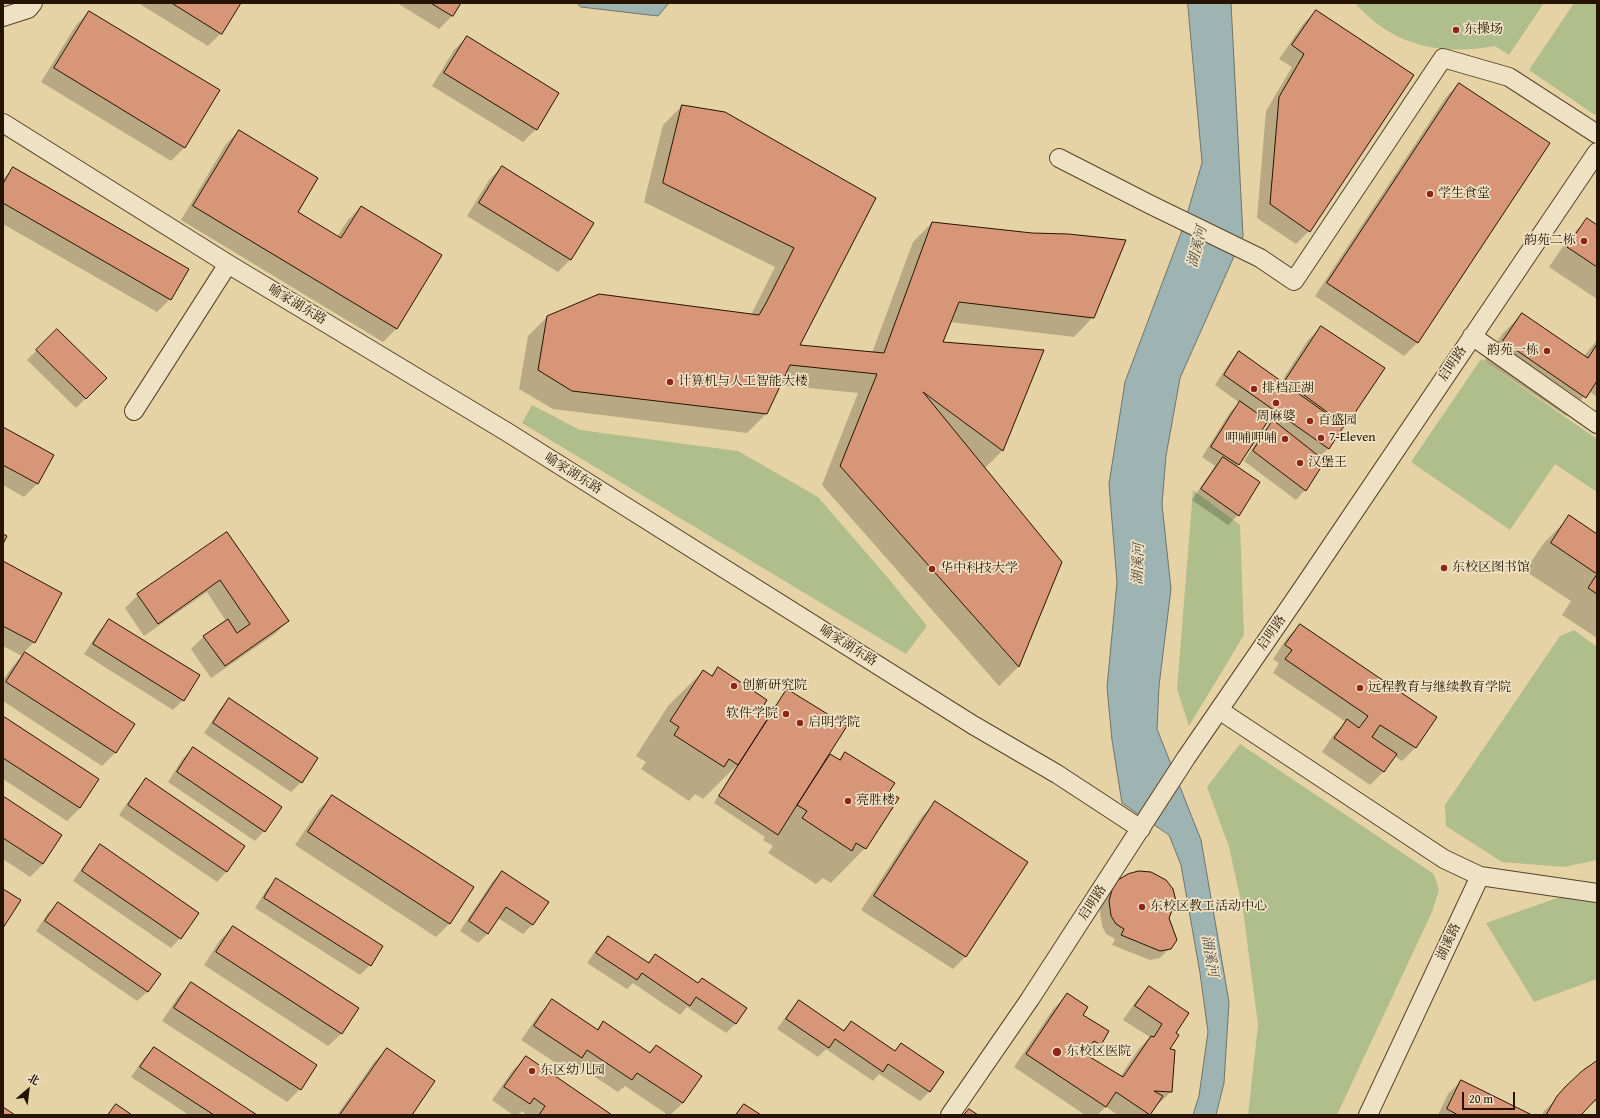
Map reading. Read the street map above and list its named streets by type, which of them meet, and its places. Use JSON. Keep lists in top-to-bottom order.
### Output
{
  "streets": {
    "street": ["喻家湖东路", "启明路", "湖溪路"]
  },
  "crossings": [
    ["喻家湖东路", "启明路"]
  ],
  "water": ["湖溪河"],
  "places": [
    "东操场",
    "学生食堂",
    "韵苑二栋",
    "韵苑一栋",
    "计算机与人工智能大楼",
    "排档江湖",
    "周麻婆",
    "百盛园",
    "7-Eleven",
    "呷哺呷哺",
    "汉堡王",
    "东校区图书馆",
    "华中科技大学",
    "创新研究院",
    "远程教育与继续教育学院",
    "软件学院",
    "启明学院",
    "亮胜楼",
    "东校区教工活动中心",
    "东校区医院",
    "东区幼儿园"
  ],
  "scale_bar": "20 m",
  "north": "top right"
}
